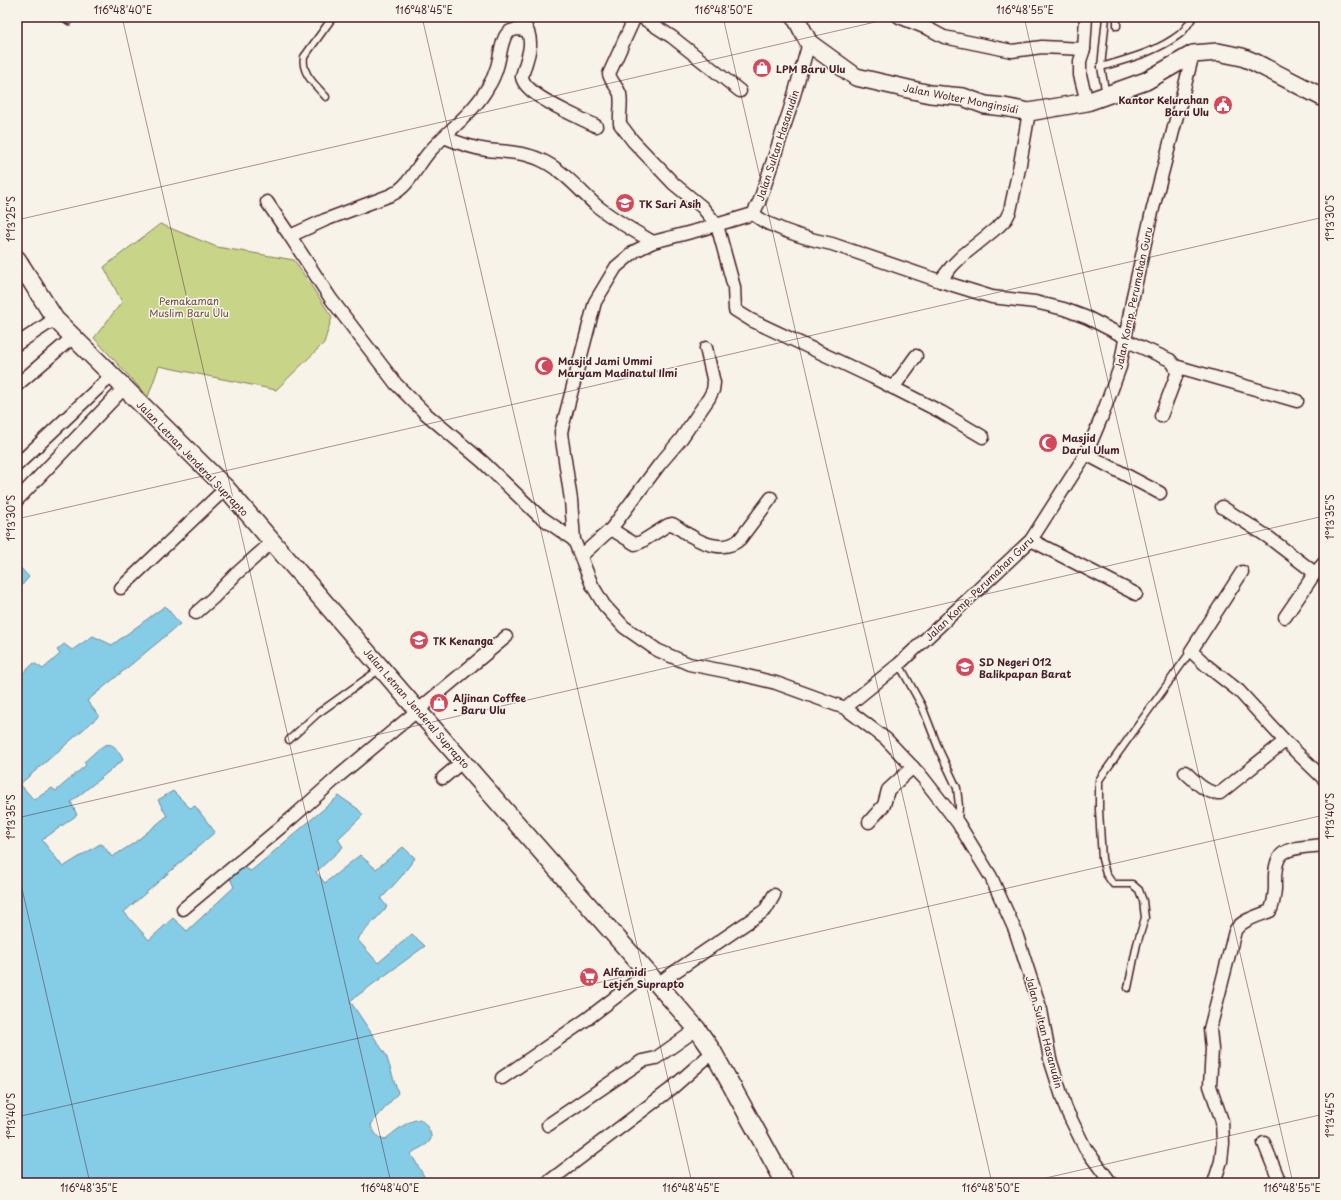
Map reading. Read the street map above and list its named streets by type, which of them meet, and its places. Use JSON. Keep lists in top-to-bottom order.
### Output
{
  "streets": {
    "main road": ["Jalan Wolter Monginsidi", "Jalan Letnan Jenderal Suprapto"],
    "street": ["Jalan Sultan Hasanudin", "Jalan Komp. Perumahan Guru"]
  },
  "crossings": [
    ["Jalan Wolter Monginsidi", "Jalan Sultan Hasanudin"],
    ["Jalan Wolter Monginsidi", "Jalan Komp. Perumahan Guru"],
    ["Jalan Sultan Hasanudin", "Jalan Komp. Perumahan Guru"]
  ],
  "parks": ["Pemakaman Muslim Baru Ulu"],
  "places": {
    "shop": ["LPM Baru Ulu", "Aljinan Coffee - Baru Ulu"],
    "public building": ["Kantor Kelurahan Baru Ulu"],
    "school or university": ["TK Sari Asih", "TK Kenanga", "SD Negeri 012 Balikpapan Barat"],
    "mosque": ["Masjid Jami Ummi Maryam Madinatul Ilmi", "Masjid Darul Ulum"],
    "supermarket": ["Alfamidi Letjen Suprapto"]
  },
  "coordinates": [
    "116°48'40\"E",
    "116°48'45\"E",
    "116°48'50\"E",
    "116°48'55\"E",
    "1°13'30\"S",
    "1°13'25\"S",
    "1°13'35\"S",
    "1°13'40\"S",
    "1°13'45\"S",
    "116°48'35\"E"
  ]
}
